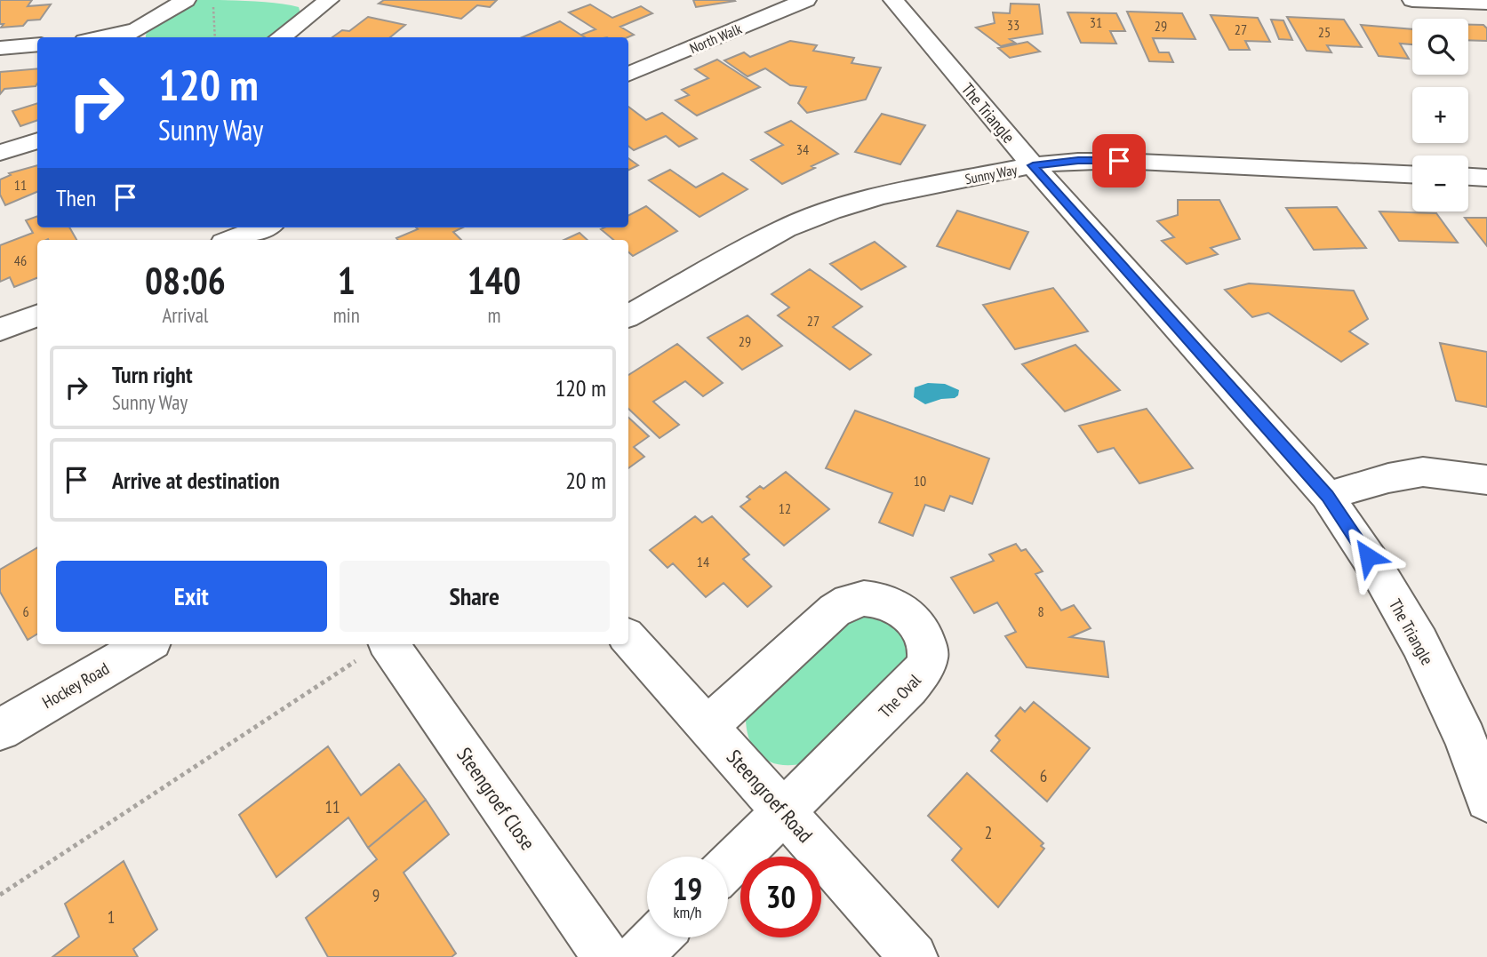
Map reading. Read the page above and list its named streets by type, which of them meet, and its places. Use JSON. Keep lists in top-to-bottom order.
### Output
{
  "streets": {
    "street": [
      "North Walk",
      "The Triangle",
      "Sunny Way",
      "Hockey Road",
      "The Oval",
      "Steengroef Road",
      "Steengroef Close"
    ]
  },
  "crossings": [
    ["The Triangle", "Sunny Way"],
    ["The Oval", "Steengroef Road"]
  ],
  "house_numbers": [
    "31",
    "33",
    "29",
    "27",
    "25",
    "34",
    "11",
    "46",
    "27",
    "29",
    "10",
    "12",
    "14",
    "6",
    "8",
    "6",
    "11",
    "2",
    "9",
    "1"
  ],
  "page": {
    "map_buttons": ["+", "−"],
    "turn": ["120 m", "Sunny Way"],
    "then": "Then",
    "eta": [
      "08:06",
      "Arrival",
      "1",
      "min",
      "140",
      "m"
    ],
    "list": [
      {
        "name": "Turn right",
        "note": "Sunny Way",
        "value": "120 m"
      },
      {
        "name": "Arrive at destination",
        "value": "20 m"
      }
    ],
    "buttons": ["Exit", "Share"],
    "speed": "19 km/h",
    "limit": "30"
  }
}
